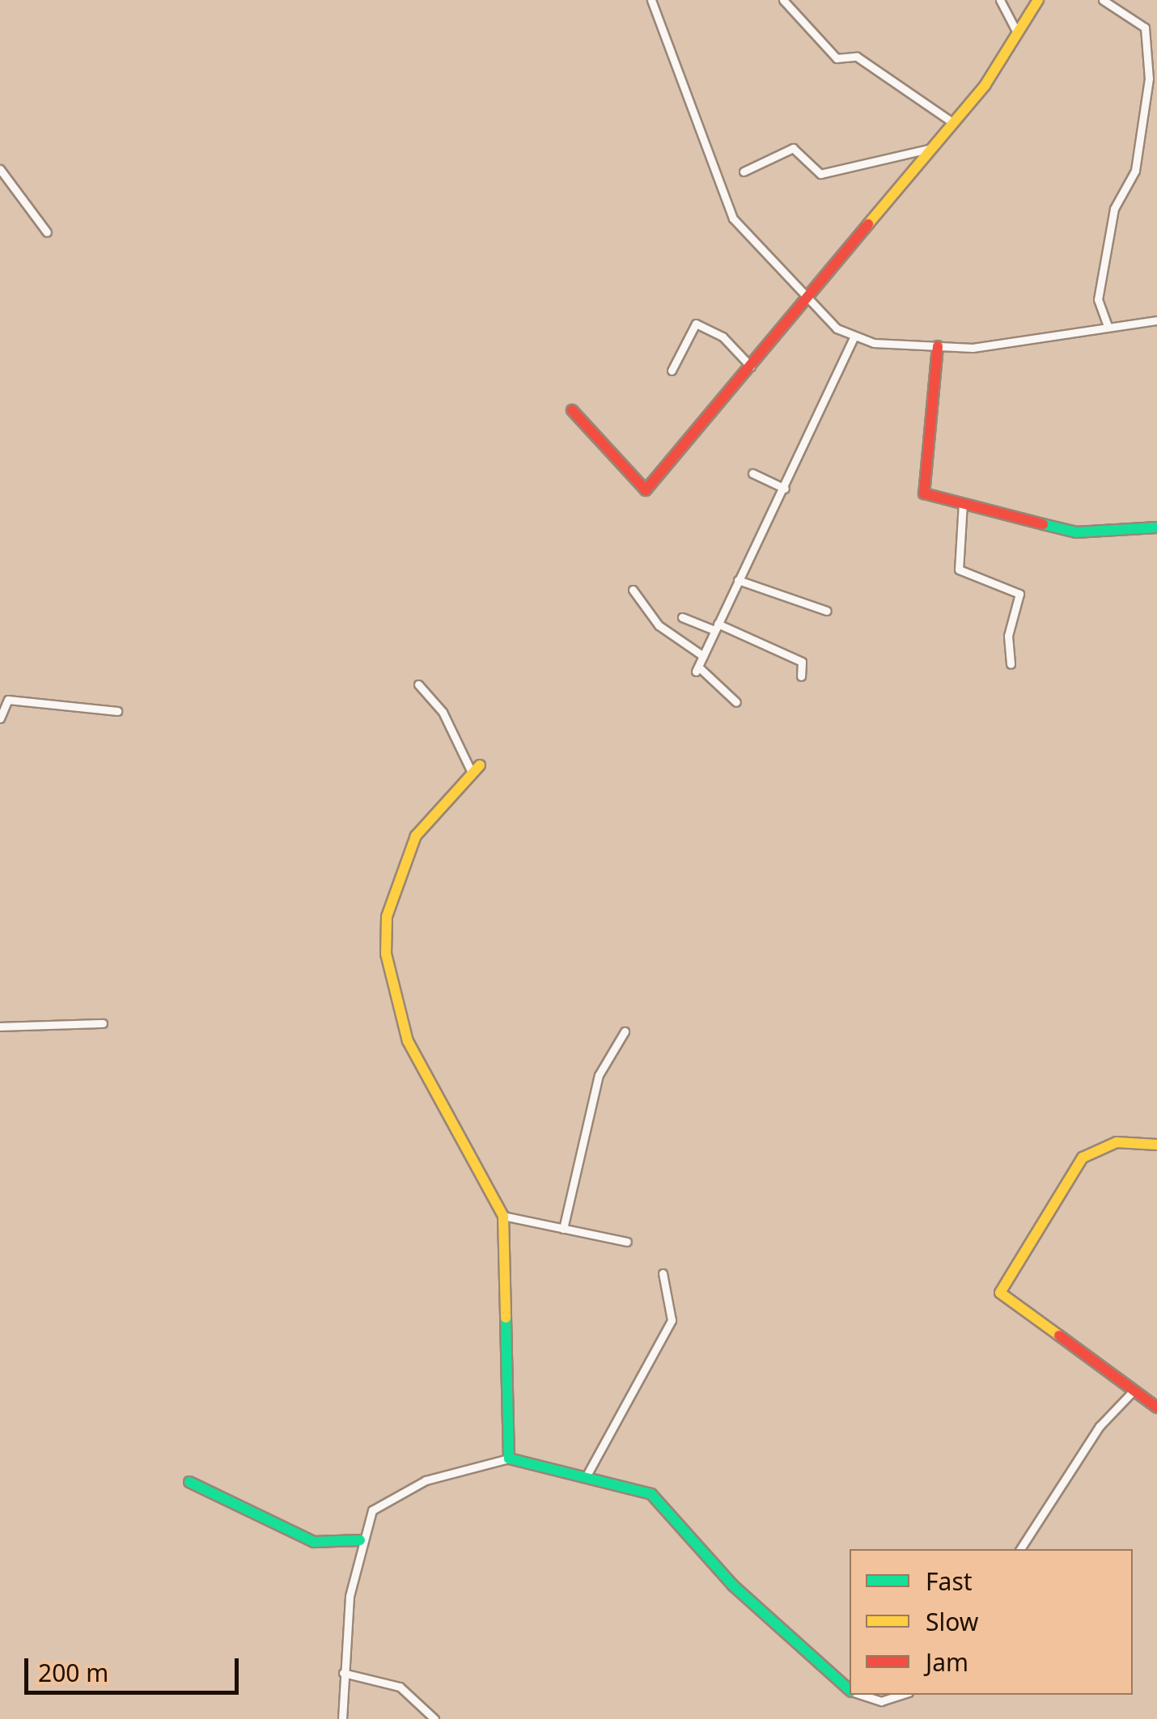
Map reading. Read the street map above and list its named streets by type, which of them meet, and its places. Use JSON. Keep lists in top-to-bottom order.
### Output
{
  "legend": ["Fast", "Slow", "Jam"],
  "scale_bar": "200 m"
}
